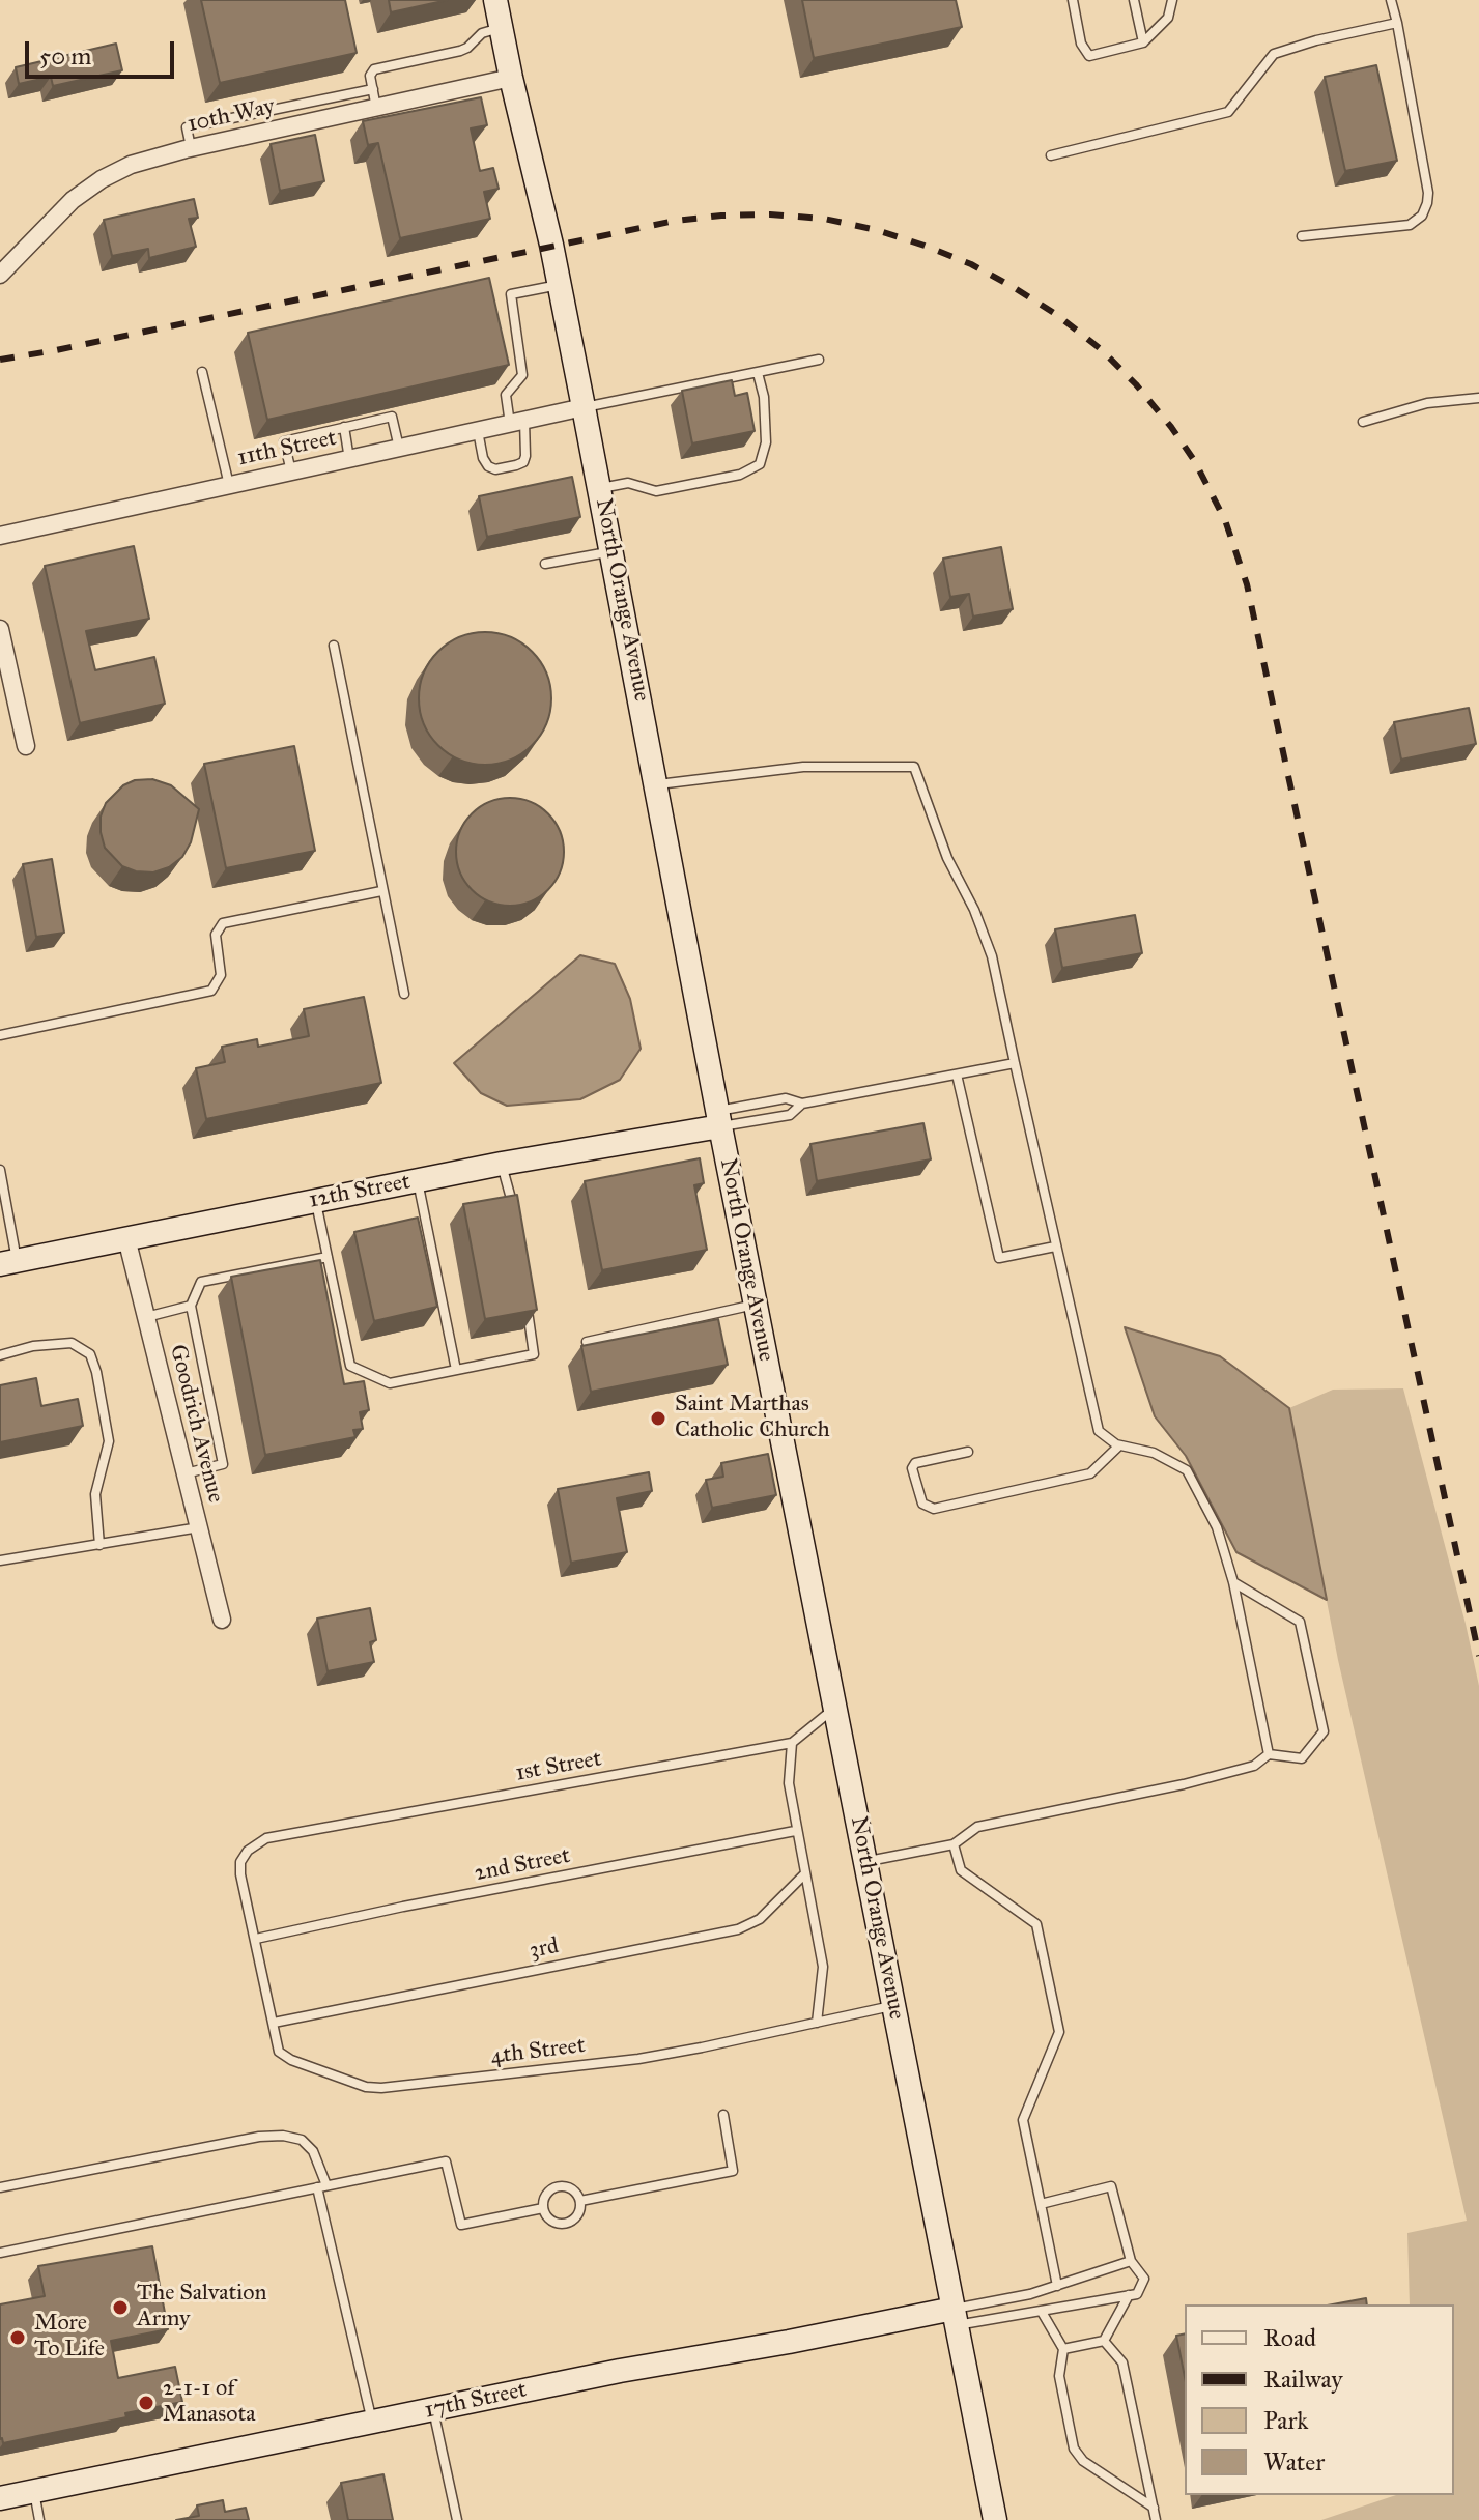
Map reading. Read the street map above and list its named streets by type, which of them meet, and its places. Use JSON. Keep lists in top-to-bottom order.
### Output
{
  "streets": {
    "street": [
      "10th Way",
      "11th Street",
      "North Orange Avenue",
      "12th Street",
      "Goodrich Avenue",
      "17th Street"
    ],
    "lane": [
      "1st Street",
      "2nd Street",
      "3rd",
      "4th Street"
    ]
  },
  "crossings": [
    ["10th Way", "North Orange Avenue"],
    ["11th Street", "North Orange Avenue"],
    ["North Orange Avenue", "12th Street"],
    ["North Orange Avenue", "4th Street"],
    ["North Orange Avenue", "17th Street"],
    ["12th Street", "Goodrich Avenue"],
    ["1st Street", "4th Street"],
    ["2nd Street", "4th Street"],
    ["3rd", "4th Street"]
  ],
  "places": [
    "Saint Marthas Catholic Church",
    "The Salvation Army",
    "More To Life",
    "2-1-1 of Manasota"
  ],
  "legend": [
    "Road",
    "Railway",
    "Park",
    "Water"
  ],
  "scale_bar": "50 m"
}
